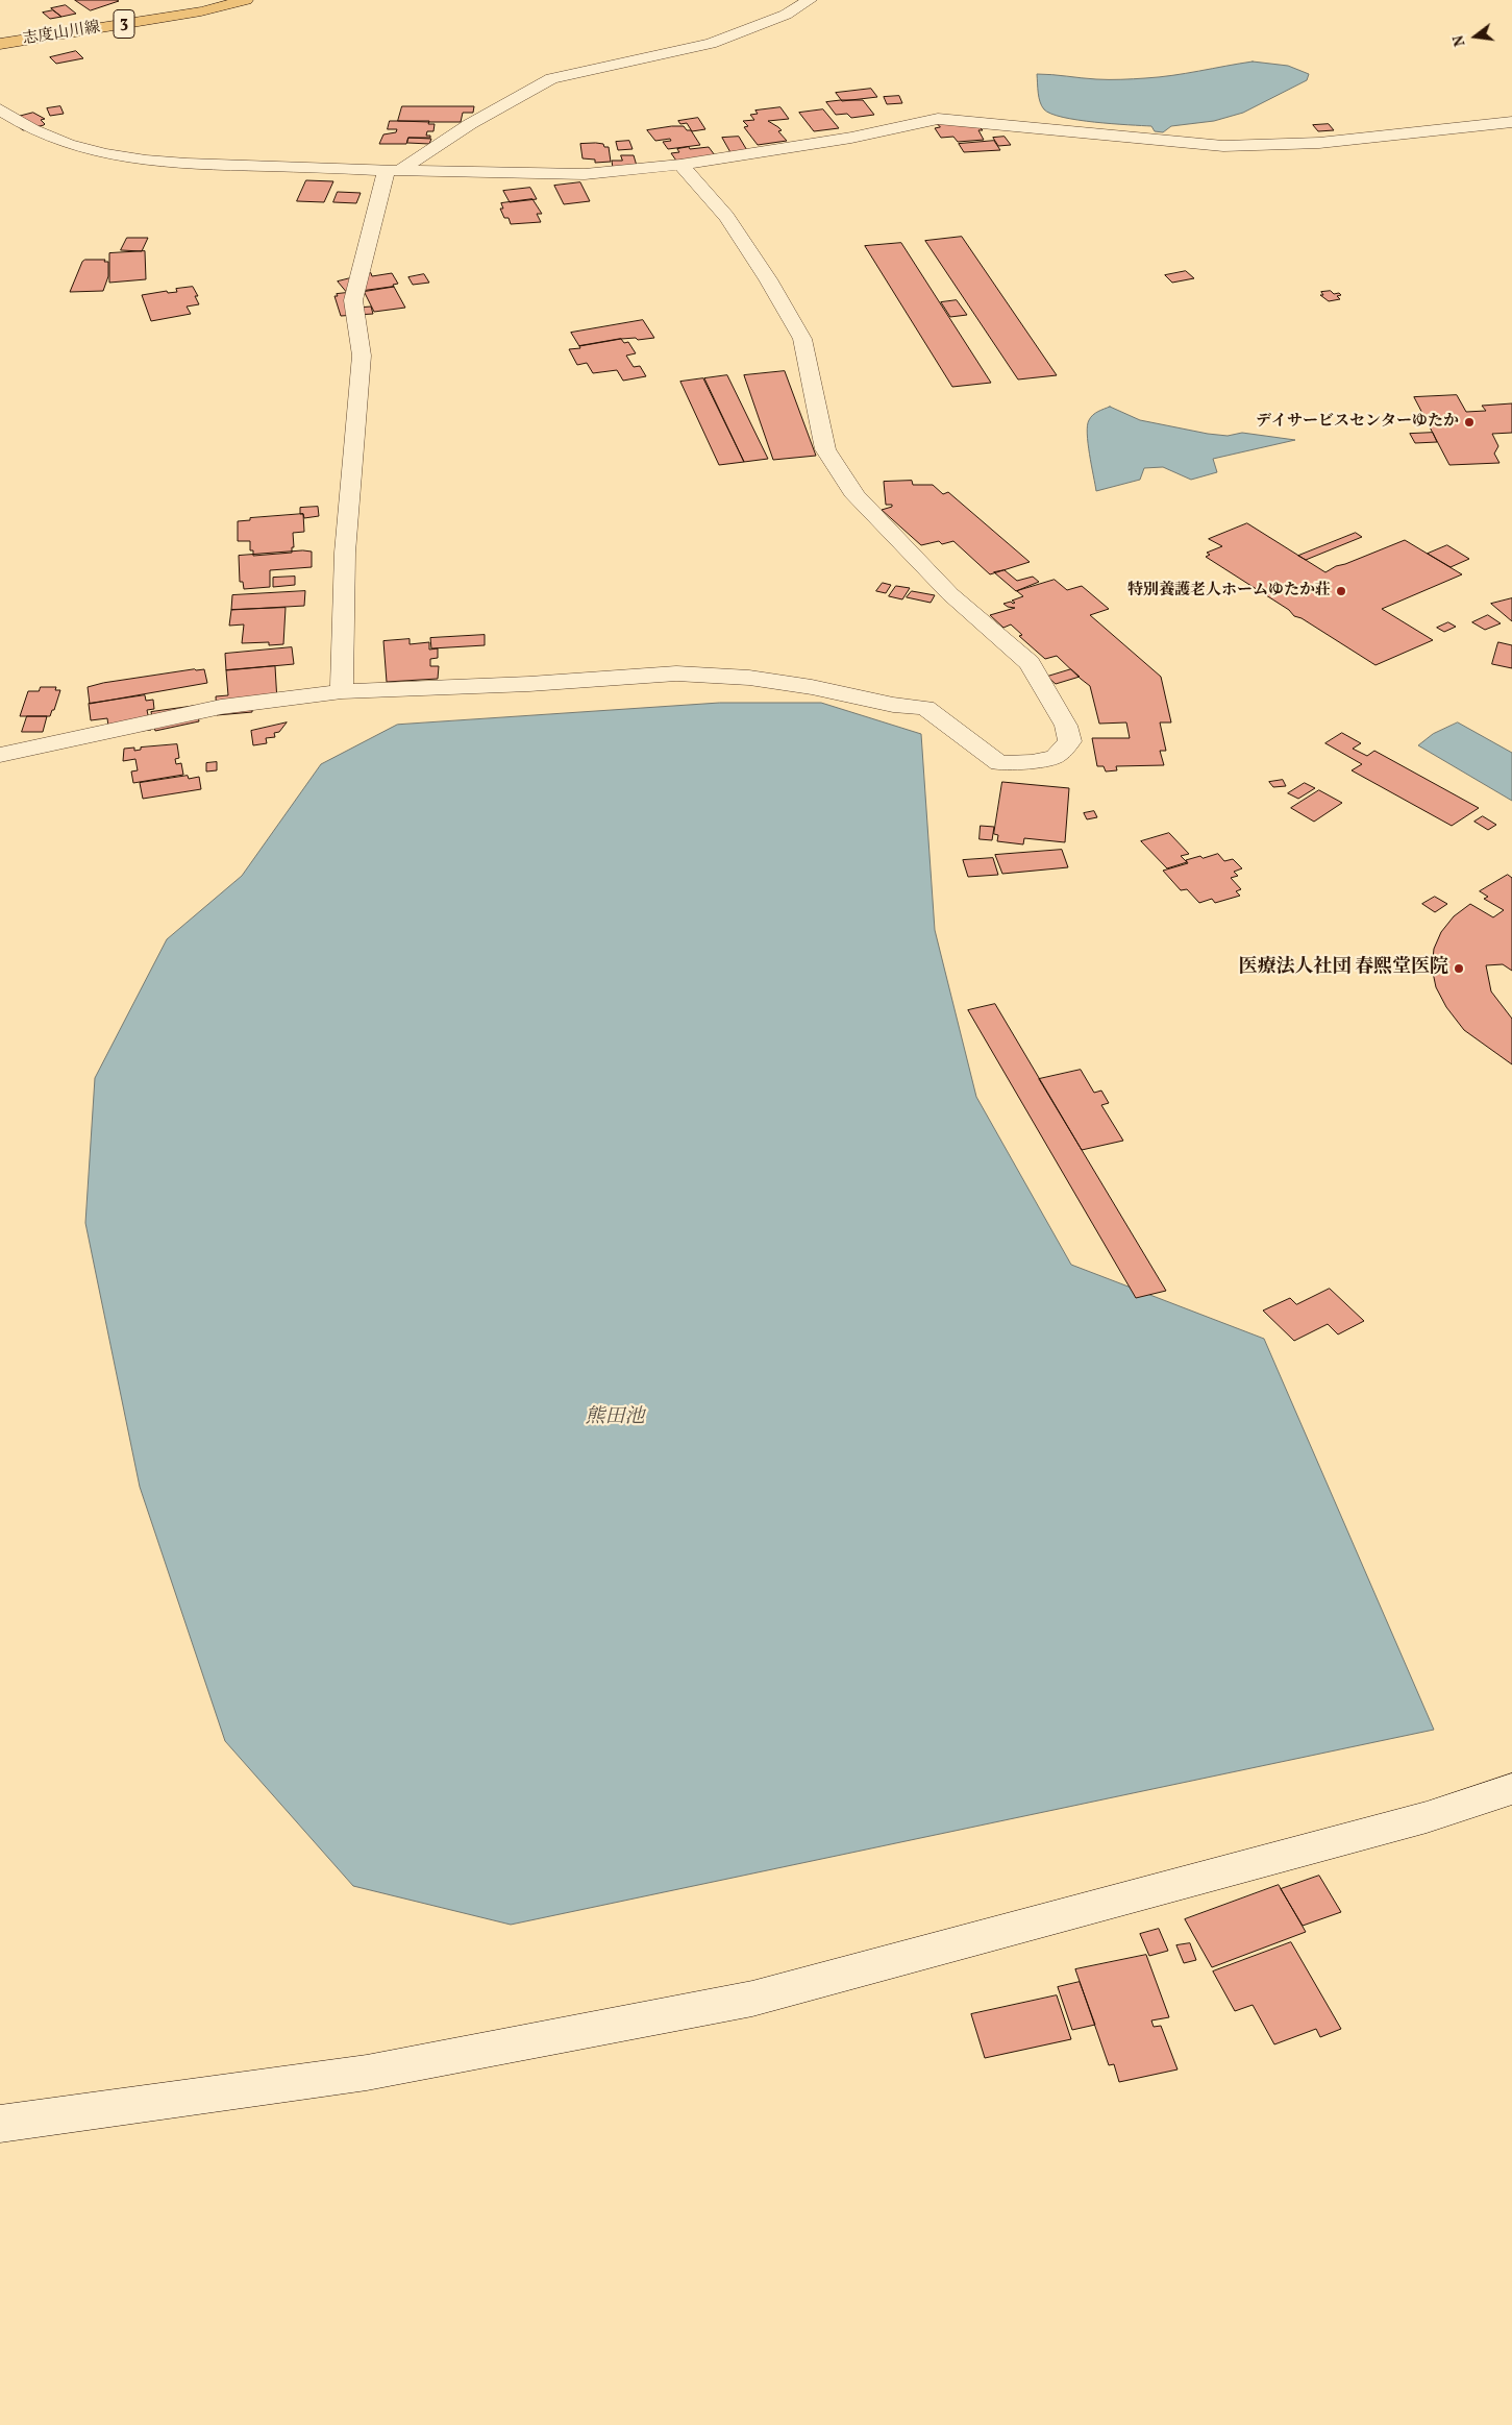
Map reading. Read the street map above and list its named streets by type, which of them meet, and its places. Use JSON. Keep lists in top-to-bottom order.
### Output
{
  "streets": {
    "main road": ["3", "志度山川線"]
  },
  "water": ["熊田池"],
  "places": ["デイサービスセンターゆたか", "特別養護老人ホームゆたか荘", "医療法人社団 春熙堂医院"],
  "north": "left"
}
